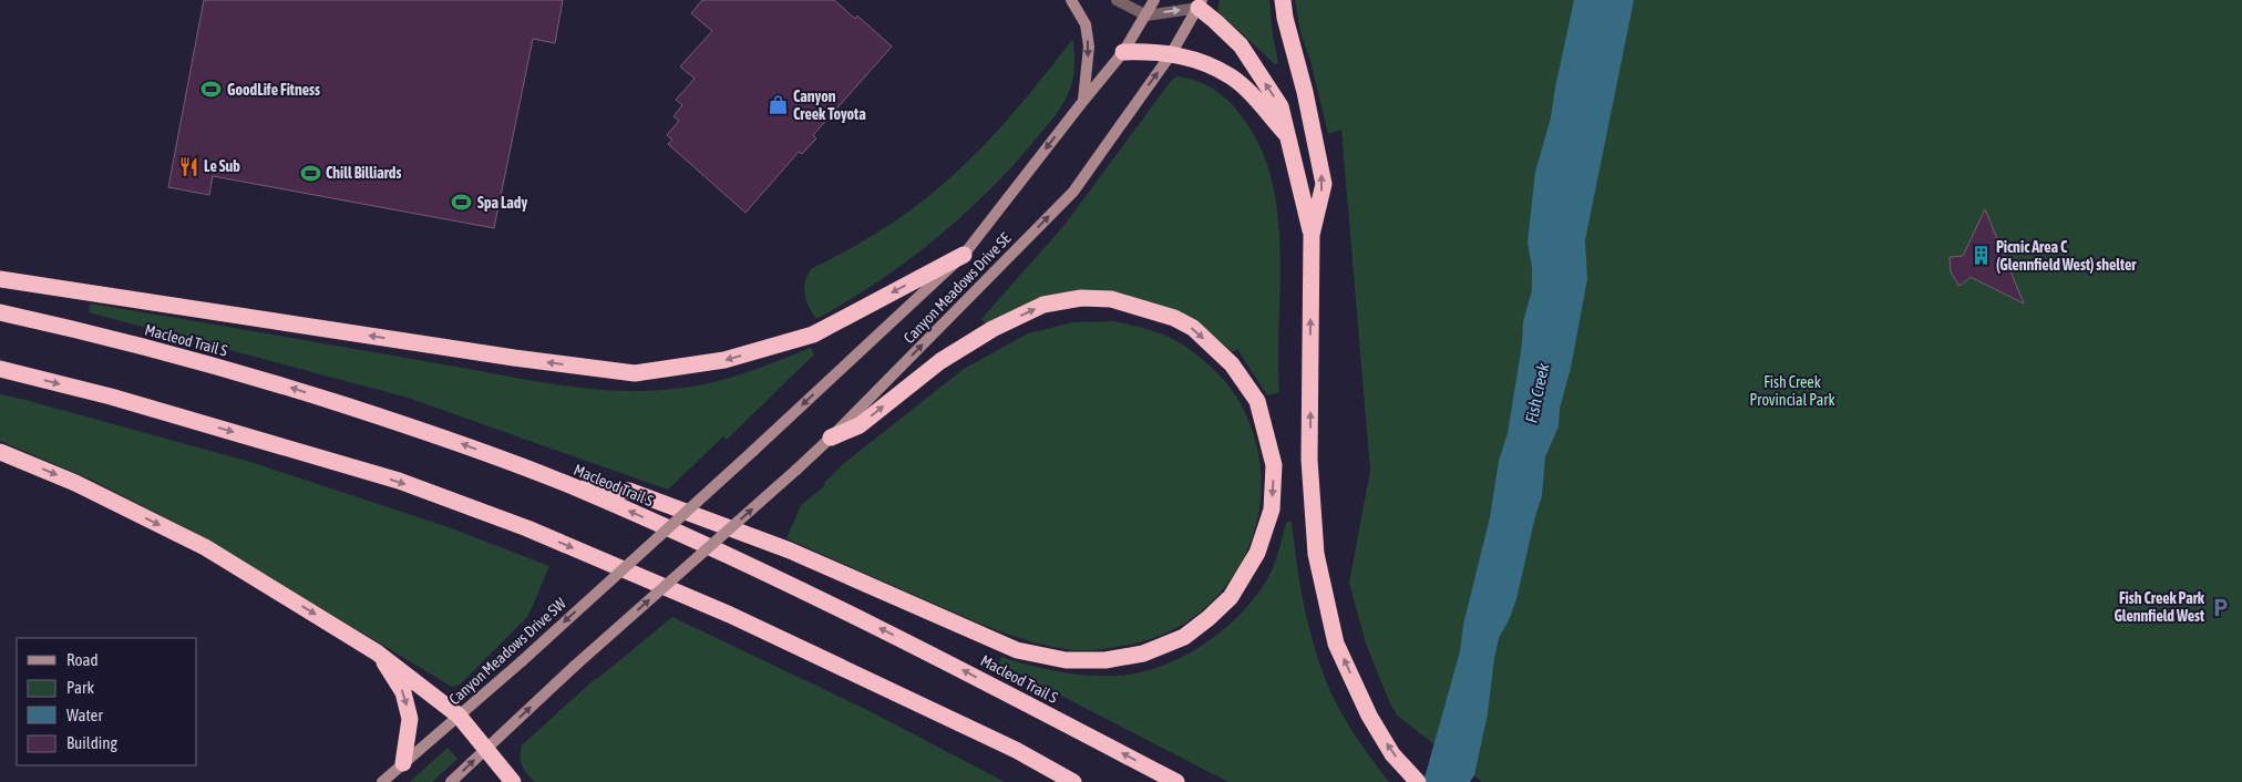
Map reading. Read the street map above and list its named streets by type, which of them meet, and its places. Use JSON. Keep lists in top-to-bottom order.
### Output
{
  "streets": {
    "highway": ["Macleod Trail S"],
    "main road": ["Canyon Meadows Drive SE", "Canyon Meadows Drive SW"]
  },
  "crossings": [
    ["Canyon Meadows Drive SE", "Canyon Meadows Drive SW"]
  ],
  "one_way": ["Canyon Meadows Drive SW"],
  "water": ["Fish Creek"],
  "parks": ["Fish Creek Provincial Park"],
  "places": {
    "sports": ["GoodLife Fitness", "Chill Billiards", "Spa Lady"],
    "shop": ["Canyon Creek Toyota"],
    "restaurant": ["Le Sub"],
    "building": ["Picnic Area C (Glennfield West) shelter"],
    "parking": ["Fish Creek Park Glennfield West"]
  },
  "legend": [
    "Road",
    "Park",
    "Water",
    "Building"
  ]
}
